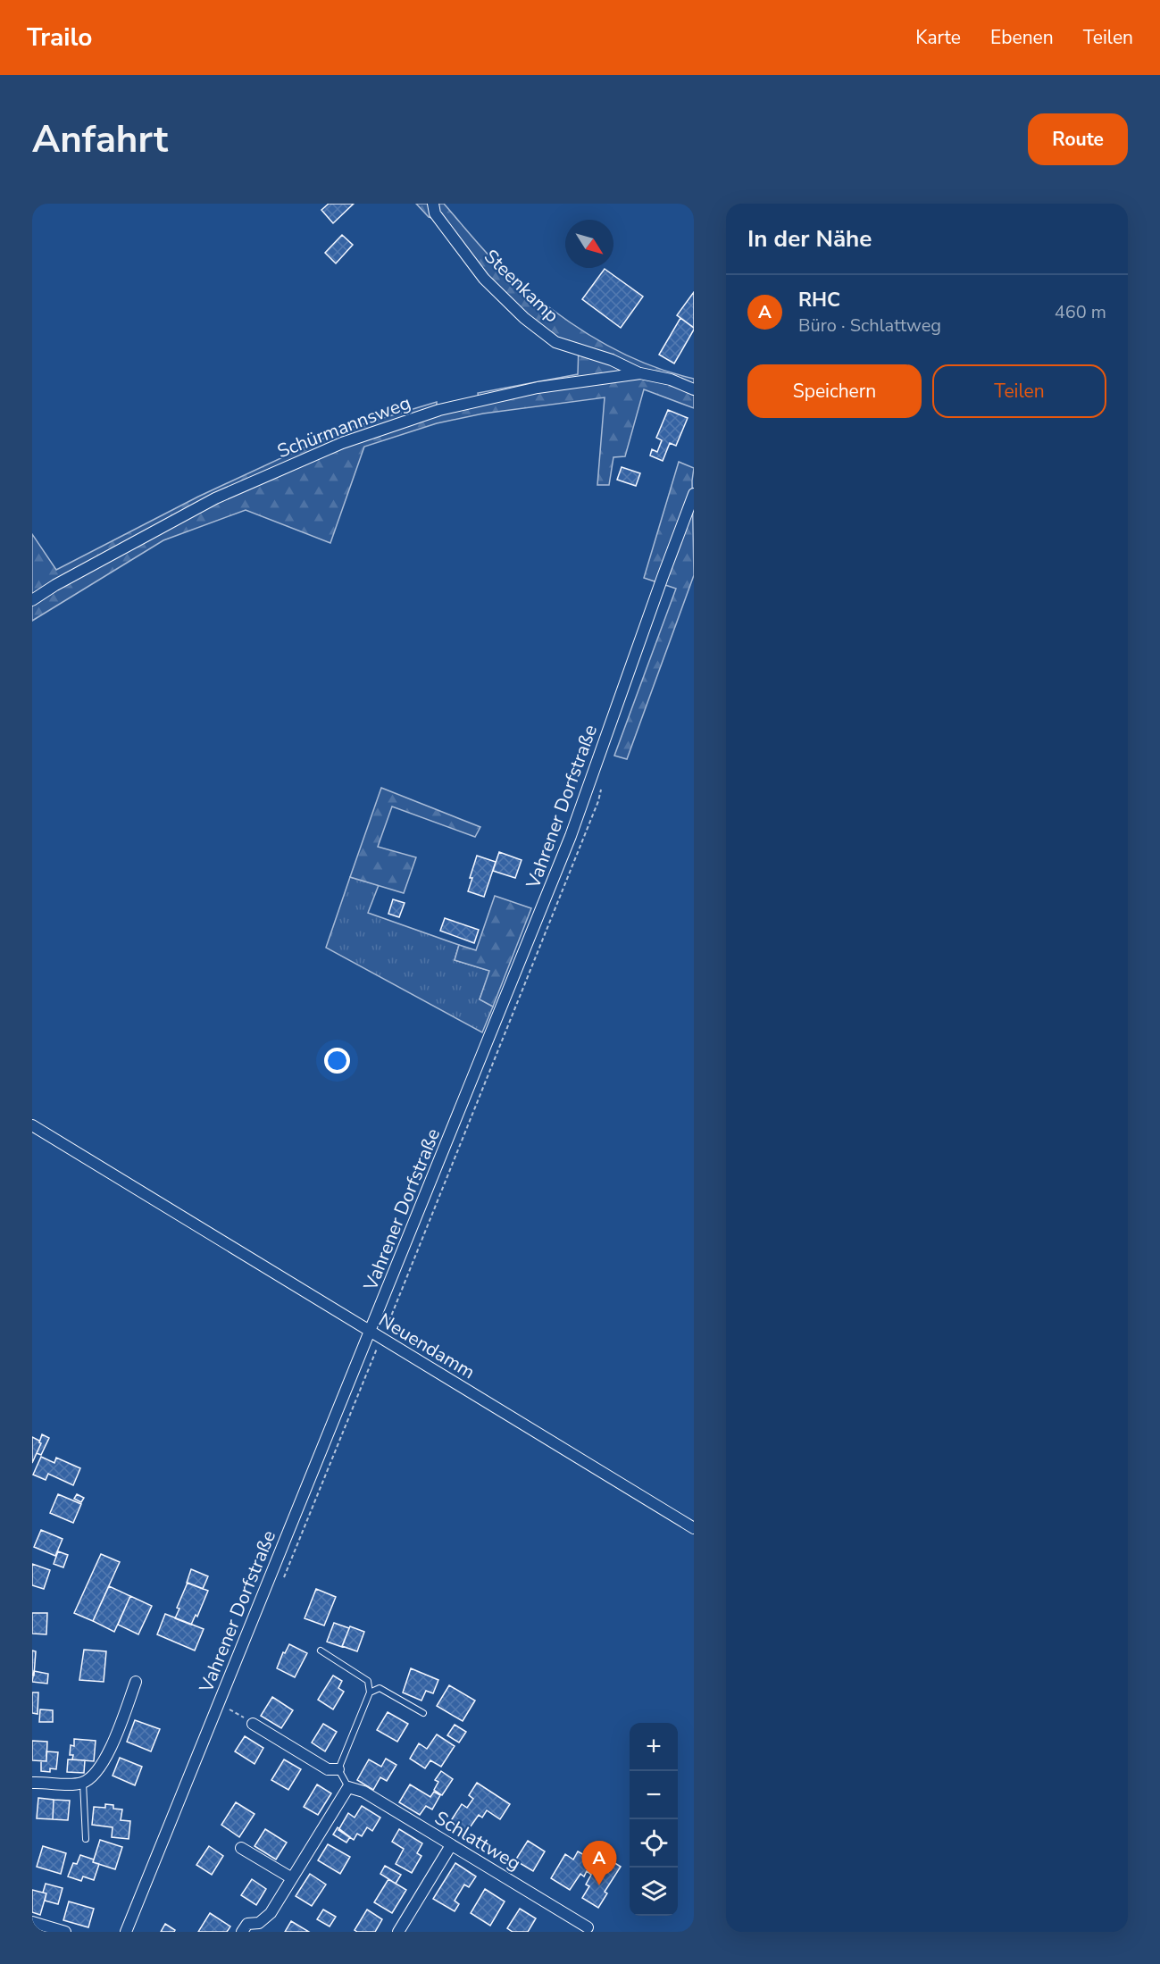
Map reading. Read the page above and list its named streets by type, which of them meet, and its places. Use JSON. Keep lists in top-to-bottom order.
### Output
{
  "streets": {
    "street": [
      "Steenkamp",
      "Schürmannsweg",
      "Vahrener Dorfstraße",
      "Neuendamm",
      "Schlattweg"
    ]
  },
  "crossings": [
    ["Steenkamp", "Schürmannsweg"],
    ["Vahrener Dorfstraße", "Neuendamm"]
  ],
  "north": "bottom right",
  "page": {
    "header": "Trailo",
    "nav": ["Karte", "Ebenen", "Teilen"],
    "buttons": [
      "Route",
      ["Speichern", "Teilen"]
    ],
    "title": "Anfahrt",
    "heading": "In der Nähe",
    "list": [
      {
        "mark": "A",
        "name": "RHC",
        "note": "Büro · Schlattweg",
        "value": "460 m"
      }
    ],
    "map_buttons": ["+", "−"],
    "pins": "A"
  }
}
